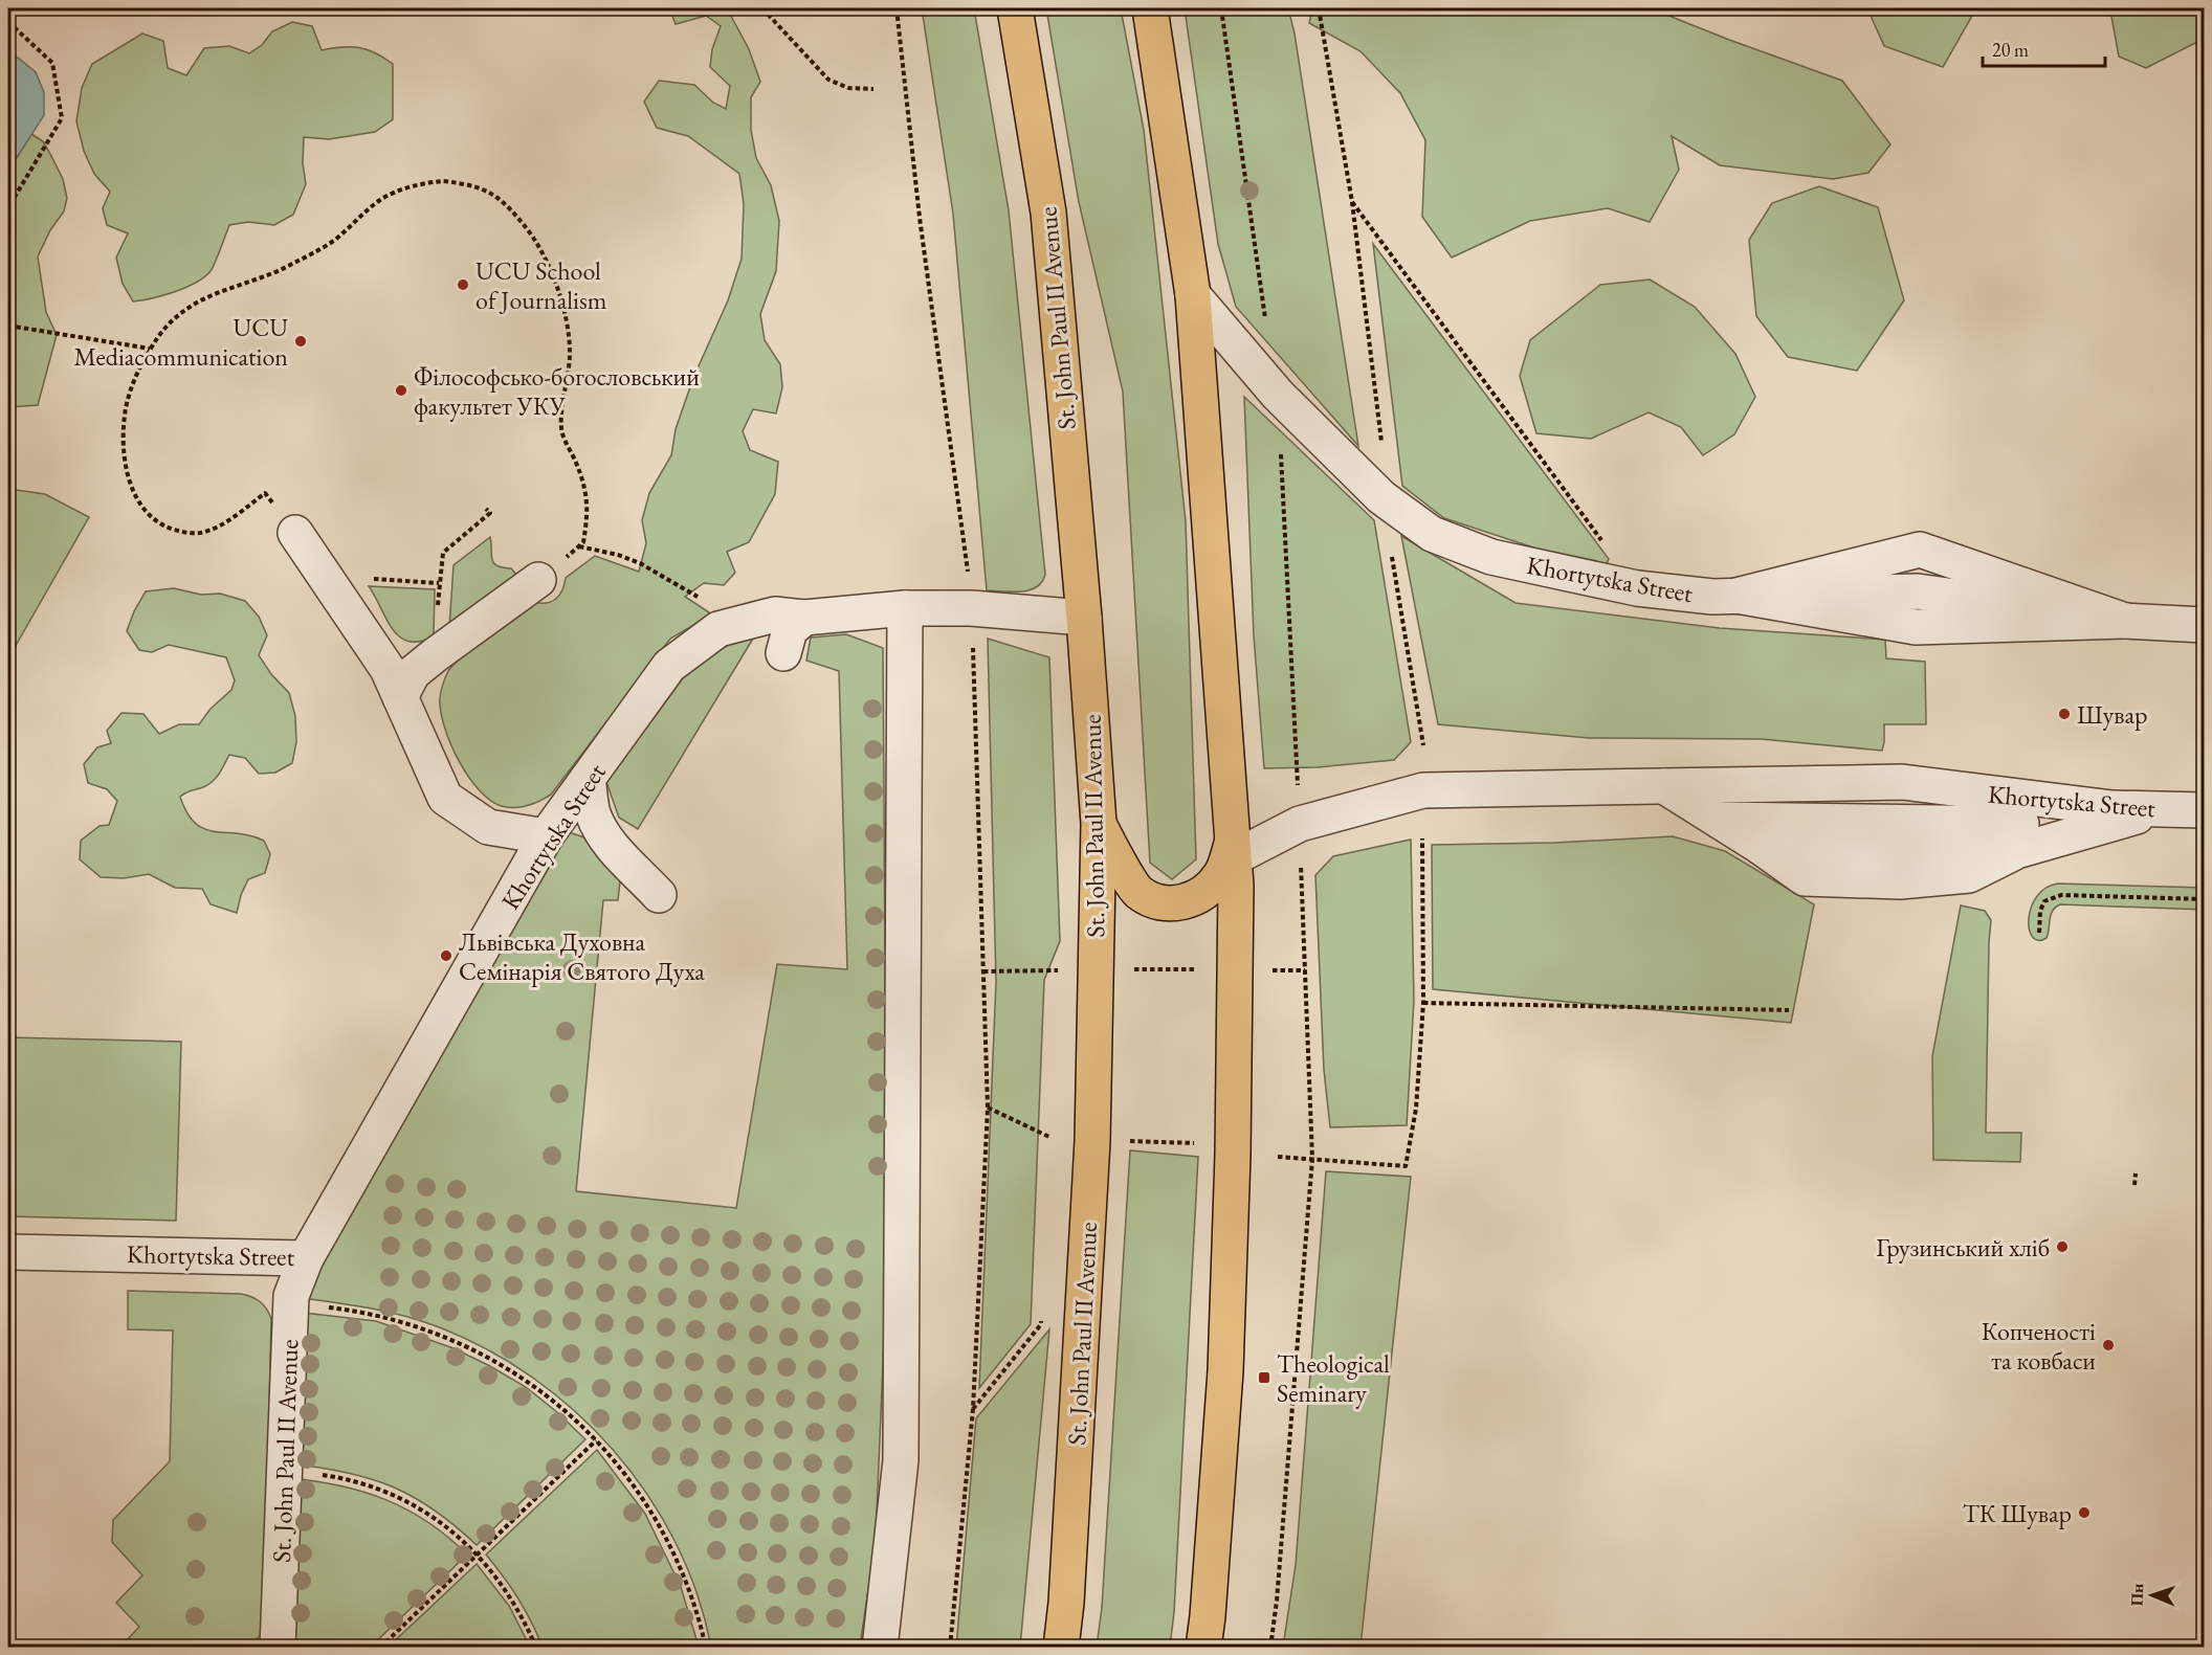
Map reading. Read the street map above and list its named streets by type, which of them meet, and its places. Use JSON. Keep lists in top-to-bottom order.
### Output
{
  "streets": {
    "main road": ["St. John Paul II Avenue"],
    "street": ["Khortytska Street"]
  },
  "crossings": [
    ["St. John Paul II Avenue", "Khortytska Street"]
  ],
  "places": {
    "other": [
      "UCU School of Journalism",
      "UCU Mediacommunication",
      "Філософсько-богословський факультет УКУ",
      "Шувар",
      "Львівська Духовна Семінарія Святого Духа",
      "Грузинський хліб",
      "Копченості та ковбаси",
      "ТК Шувар"
    ],
    "transit": ["Theological Seminary"]
  },
  "scale_bar": "20 m",
  "north": "left"
}
